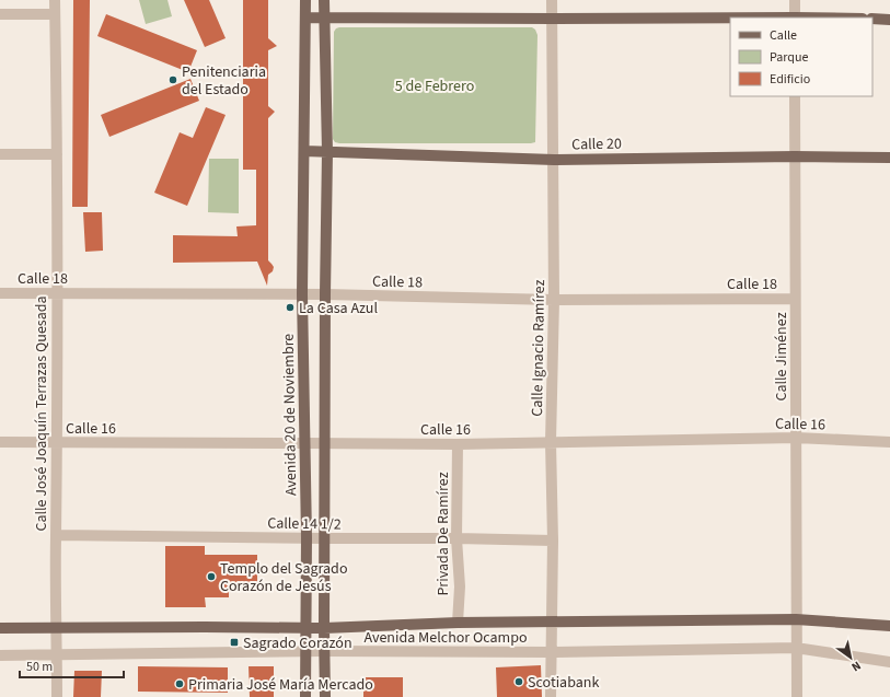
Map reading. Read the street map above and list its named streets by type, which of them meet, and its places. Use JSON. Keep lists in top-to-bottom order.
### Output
{
  "streets": {
    "main road": ["Calle 20", "Avenida 20 de Noviembre", "Avenida Melchor Ocampo"],
    "street": [
      "Calle 18",
      "Calle Ignacio Ramírez",
      "Calle Jiménez",
      "Calle José Joaquín Terrazas Quesada",
      "Calle 16",
      "Calle 14 1/2",
      "Privada De Ramírez"
    ]
  },
  "crossings": [
    ["Calle 20", "Calle Ignacio Ramírez"],
    ["Calle 20", "Calle Jiménez"],
    ["Calle 20", "Avenida 20 de Noviembre"],
    ["Calle 18", "Calle Ignacio Ramírez"],
    ["Calle 18", "Calle Jiménez"],
    ["Calle 18", "Calle José Joaquín Terrazas Quesada"],
    ["Calle 18", "Avenida 20 de Noviembre"],
    ["Calle Ignacio Ramírez", "Calle 16"],
    ["Calle Ignacio Ramírez", "Calle 14 1/2"],
    ["Calle Ignacio Ramírez", "Avenida Melchor Ocampo"],
    ["Calle Jiménez", "Calle 16"],
    ["Calle Jiménez", "Avenida Melchor Ocampo"],
    ["Calle José Joaquín Terrazas Quesada", "Calle 16"],
    ["Calle José Joaquín Terrazas Quesada", "Calle 14 1/2"],
    ["Calle José Joaquín Terrazas Quesada", "Avenida Melchor Ocampo"],
    ["Avenida 20 de Noviembre", "Calle 16"],
    ["Avenida 20 de Noviembre", "Calle 14 1/2"],
    ["Avenida 20 de Noviembre", "Avenida Melchor Ocampo"],
    ["Calle 16", "Privada De Ramírez"],
    ["Calle 14 1/2", "Privada De Ramírez"],
    ["Privada De Ramírez", "Avenida Melchor Ocampo"]
  ],
  "parks": ["5 de Febrero"],
  "places": {
    "other": [
      "Penitenciaria del Estado",
      "La Casa Azul",
      "Templo del Sagrado Corazón de Jesús",
      "Scotiabank",
      "Primaria José María Mercado"
    ],
    "transit": ["Sagrado Corazón"]
  },
  "legend": ["Calle", "Parque", "Edificio"],
  "scale_bar": "50 m",
  "north": "bottom right"
}
